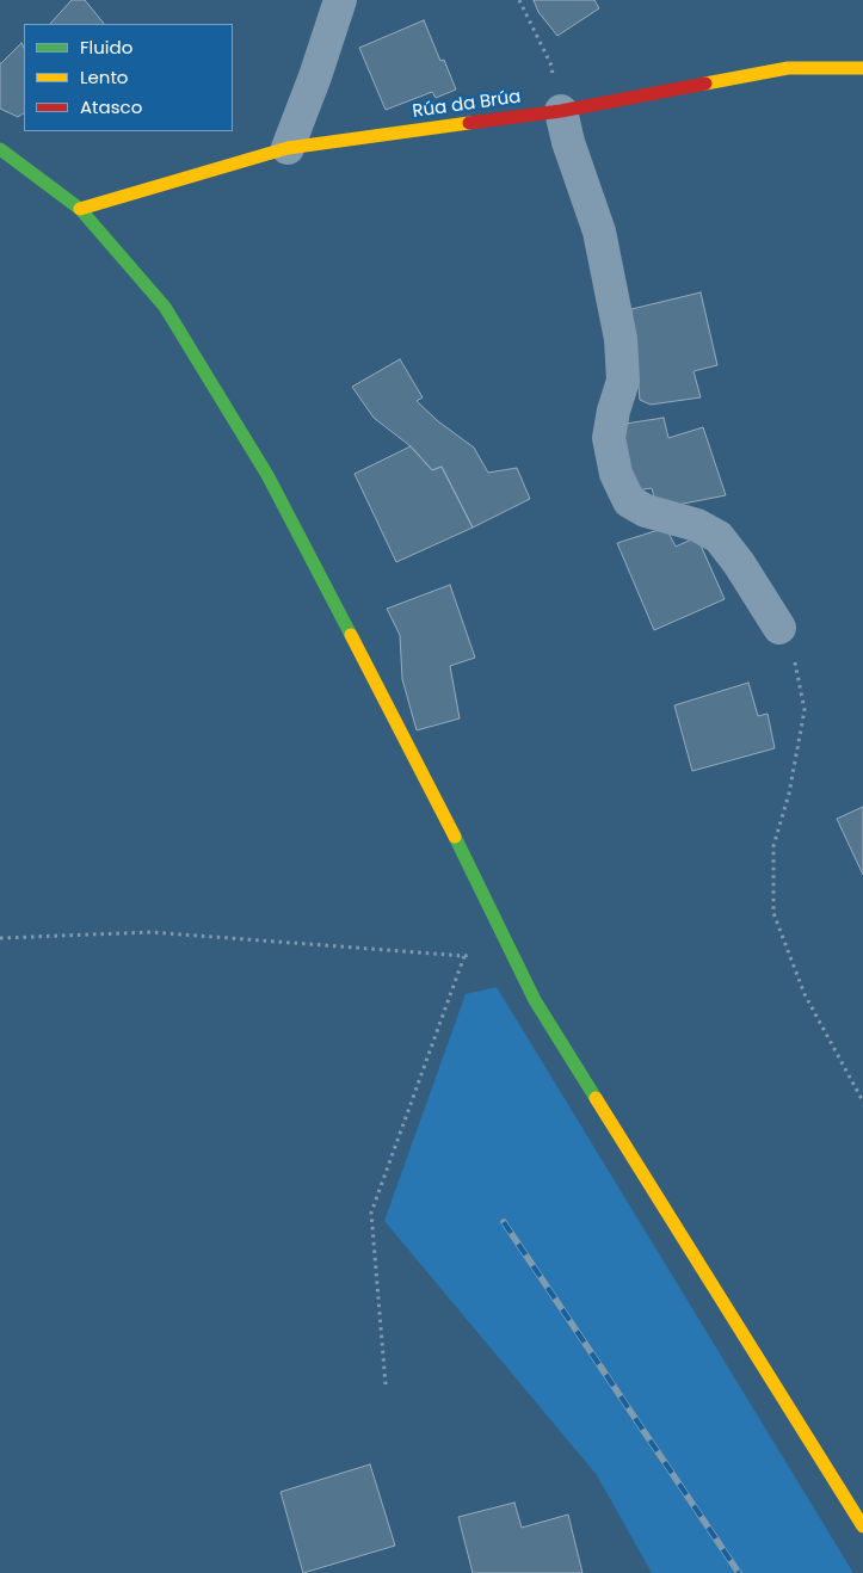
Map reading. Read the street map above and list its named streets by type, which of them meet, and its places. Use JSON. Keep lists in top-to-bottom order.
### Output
{
  "streets": {
    "street": ["Rúa da Brúa"]
  },
  "legend": ["Fluido", "Lento", "Atasco"]
}
